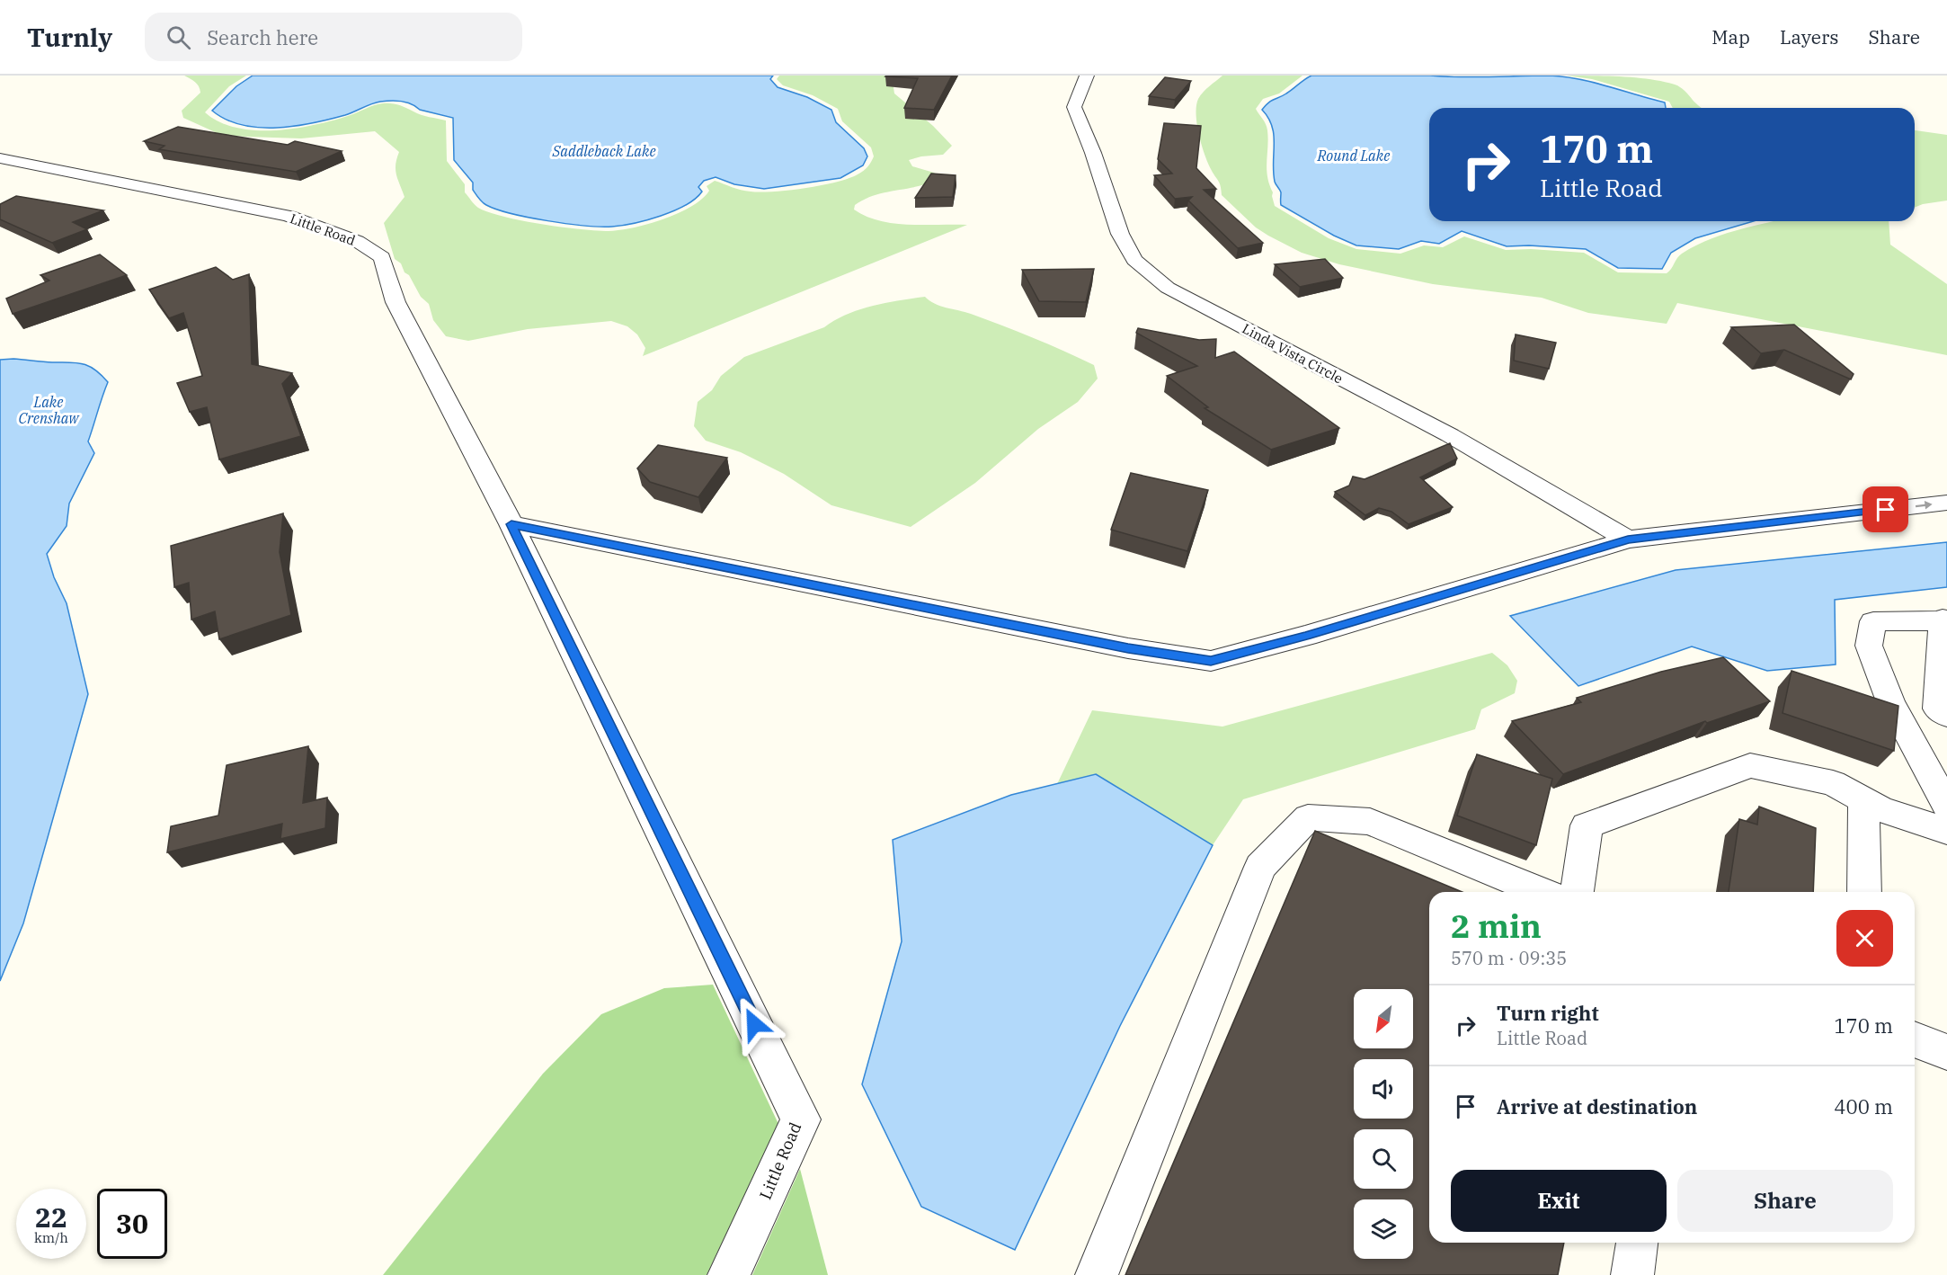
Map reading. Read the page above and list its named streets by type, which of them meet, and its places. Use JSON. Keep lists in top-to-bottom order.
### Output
{
  "streets": {
    "street": ["Little Road", "Linda Vista Circle"]
  },
  "water": ["Saddleback Lake", "Round Lake", "Lake Crenshaw"],
  "north": "bottom left",
  "page": {
    "header": "Turnly",
    "search": "Search here",
    "nav": ["Map", "Layers", "Share"],
    "turn": ["170 m", "Little Road"],
    "heading": ["2 min", "570 m · 09:35"],
    "list": [
      {
        "name": "Turn right",
        "note": "Little Road",
        "value": "170 m"
      },
      {
        "name": "Arrive at destination",
        "value": "400 m"
      }
    ],
    "buttons": ["Exit", "Share"],
    "speed": "22 km/h",
    "limit": "30"
  }
}
